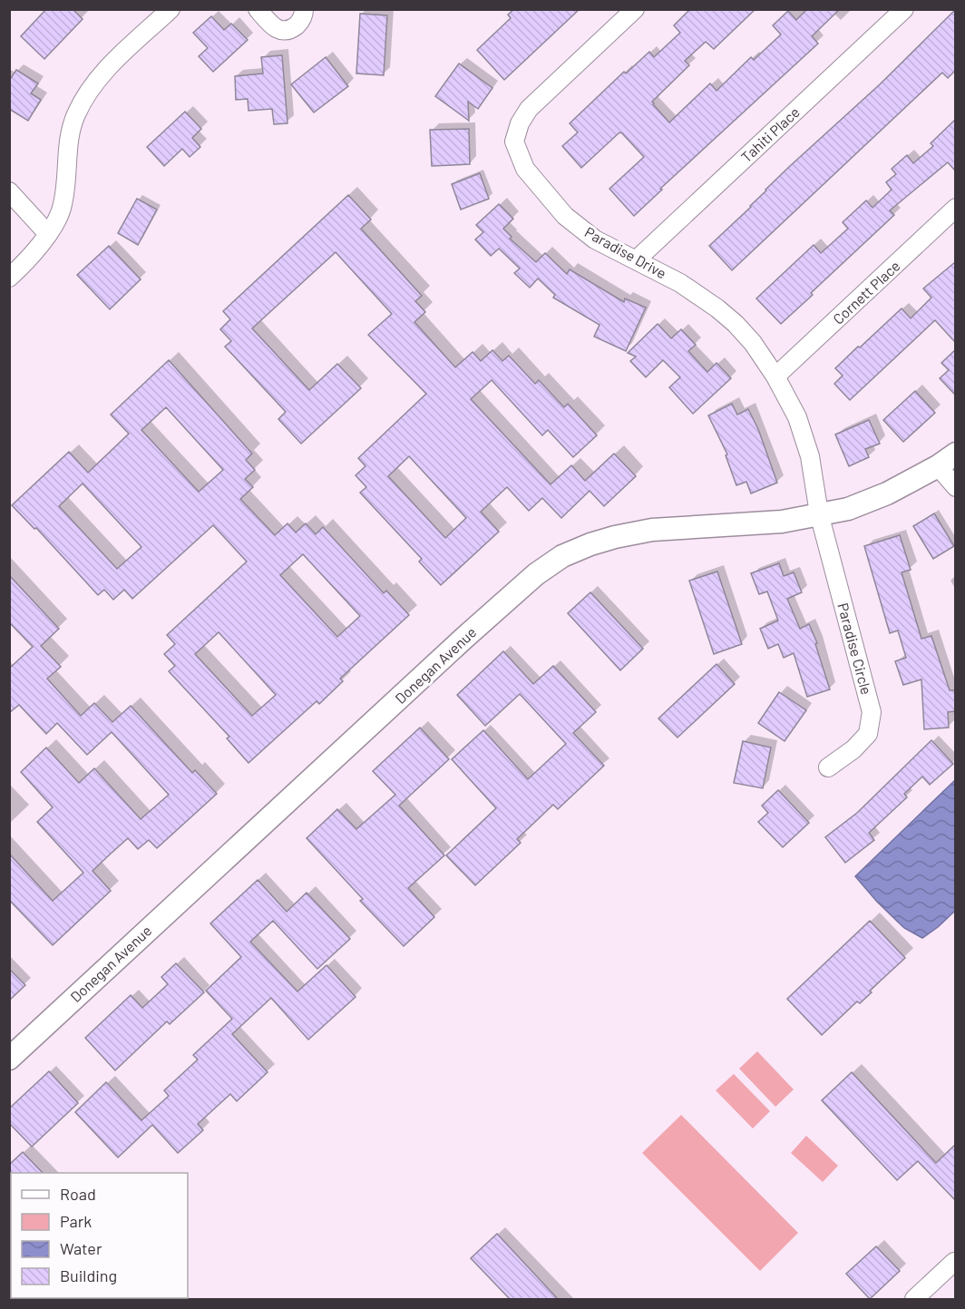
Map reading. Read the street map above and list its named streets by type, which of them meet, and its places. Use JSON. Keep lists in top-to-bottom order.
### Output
{
  "streets": {
    "street": [
      "Tahiti Place",
      "Paradise Drive",
      "Cornett Place",
      "Paradise Circle",
      "Donegan Avenue"
    ]
  },
  "crossings": [
    ["Tahiti Place", "Paradise Drive"],
    ["Paradise Drive", "Cornett Place"],
    ["Paradise Drive", "Paradise Circle"],
    ["Paradise Drive", "Donegan Avenue"],
    ["Paradise Circle", "Donegan Avenue"]
  ],
  "legend": [
    "Road",
    "Park",
    "Water",
    "Building"
  ]
}
